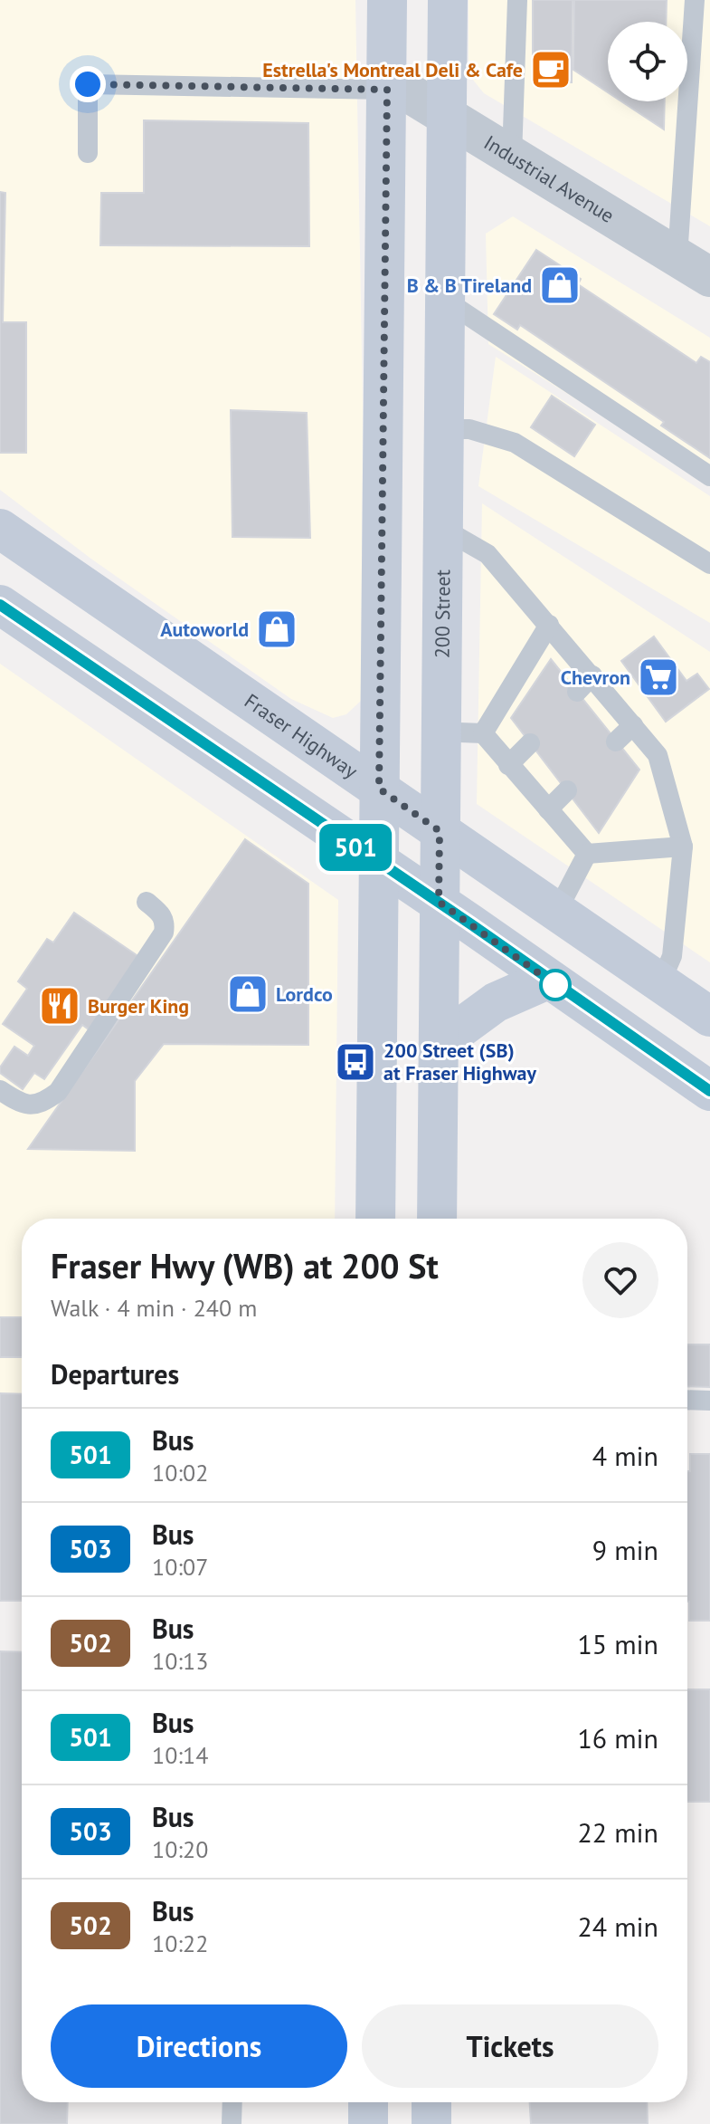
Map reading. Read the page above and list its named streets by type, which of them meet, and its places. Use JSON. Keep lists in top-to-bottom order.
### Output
{
  "streets": {
    "main road": ["200 Street", "Fraser Highway"],
    "street": ["Industrial Avenue"]
  },
  "crossings": [
    ["Industrial Avenue", "200 Street"],
    ["200 Street", "Fraser Highway"]
  ],
  "places": {
    "cafe": ["Estrella's Montreal Deli & Cafe"],
    "shop": ["B & B Tireland", "Autoworld", "Lordco"],
    "supermarket": ["Chevron"],
    "restaurant": ["Burger King"],
    "bus stop": ["200 Street (SB) at Fraser Highway"]
  },
  "lines": ["bus line 501"],
  "page": {
    "on_map": "501",
    "heading": [
      ["Fraser Hwy (WB) at 200 St", "Walk · 4 min · 240 m"],
      "Departures"
    ],
    "list": [
      {
        "mark": "501",
        "name": "Bus",
        "note": "10:02",
        "value": "4 min"
      },
      {
        "mark": "503",
        "name": "Bus",
        "note": "10:07",
        "value": "9 min"
      },
      {
        "mark": "502",
        "name": "Bus",
        "note": "10:13",
        "value": "15 min"
      },
      {
        "mark": "501",
        "name": "Bus",
        "note": "10:14",
        "value": "16 min"
      },
      {
        "mark": "503",
        "name": "Bus",
        "note": "10:20",
        "value": "22 min"
      },
      {
        "mark": "502",
        "name": "Bus",
        "note": "10:22",
        "value": "24 min"
      }
    ],
    "buttons": ["Directions", "Tickets"]
  }
}
